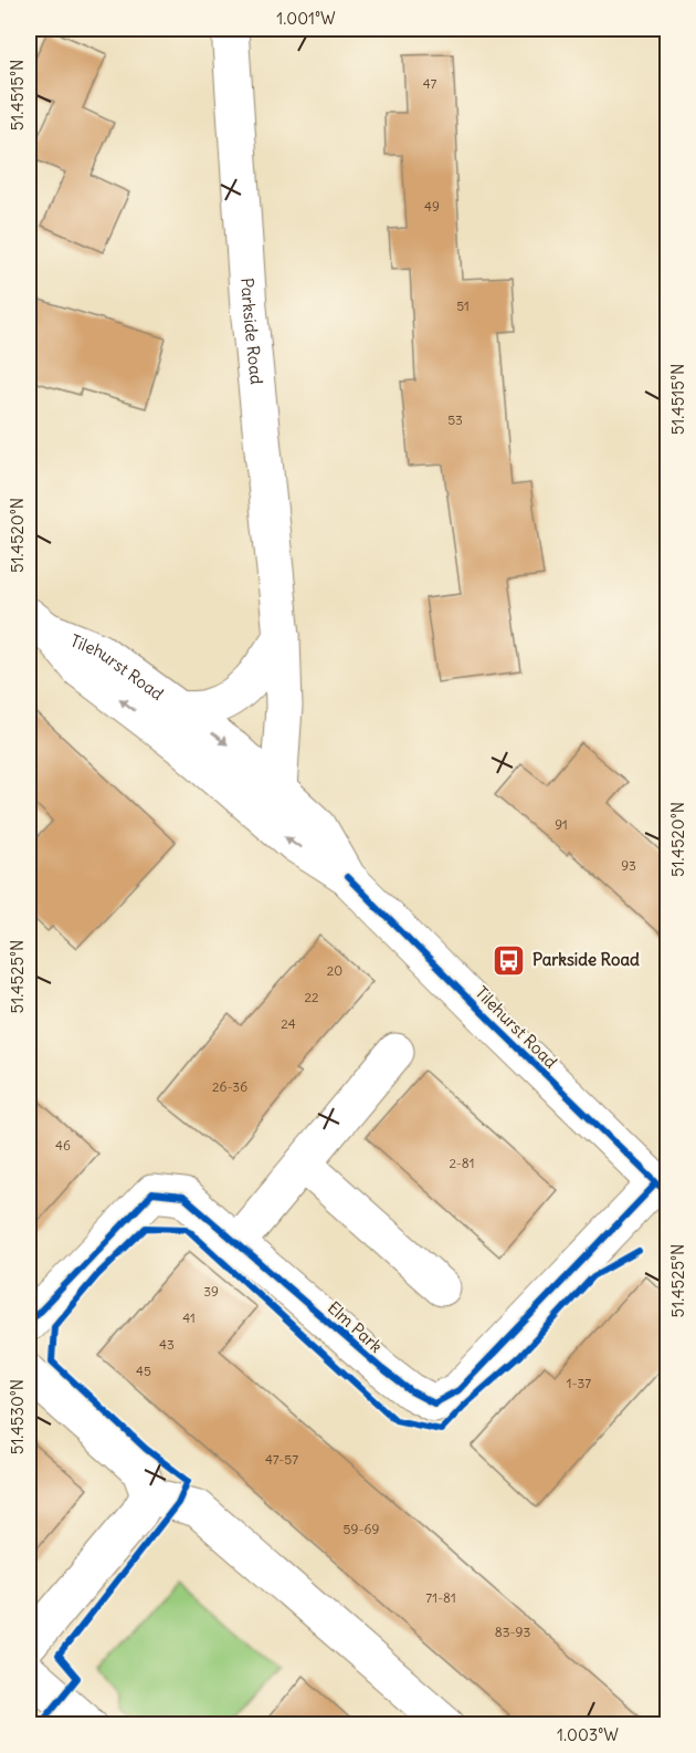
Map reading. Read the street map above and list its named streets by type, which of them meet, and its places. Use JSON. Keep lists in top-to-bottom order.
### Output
{
  "streets": {
    "street": ["Parkside Road", "Tilehurst Road", "Elm Park"]
  },
  "crossings": [
    ["Parkside Road", "Tilehurst Road"],
    ["Tilehurst Road", "Elm Park"]
  ],
  "places": {
    "bus stop": ["Parkside Road"]
  },
  "house_numbers": [
    "47",
    "49",
    "51",
    "53",
    "91",
    "93",
    "20",
    "22",
    "24",
    "26-36",
    "46",
    "2-81",
    "39",
    "41",
    "43",
    "45",
    "1-37",
    "47-57",
    "59-69",
    "71-81",
    "83-93"
  ],
  "coordinates": [
    "1.001°W",
    "51.4515°N",
    "51.4520°N",
    "51.4525°N",
    "51.4530°N",
    "1.003°W"
  ]
}
